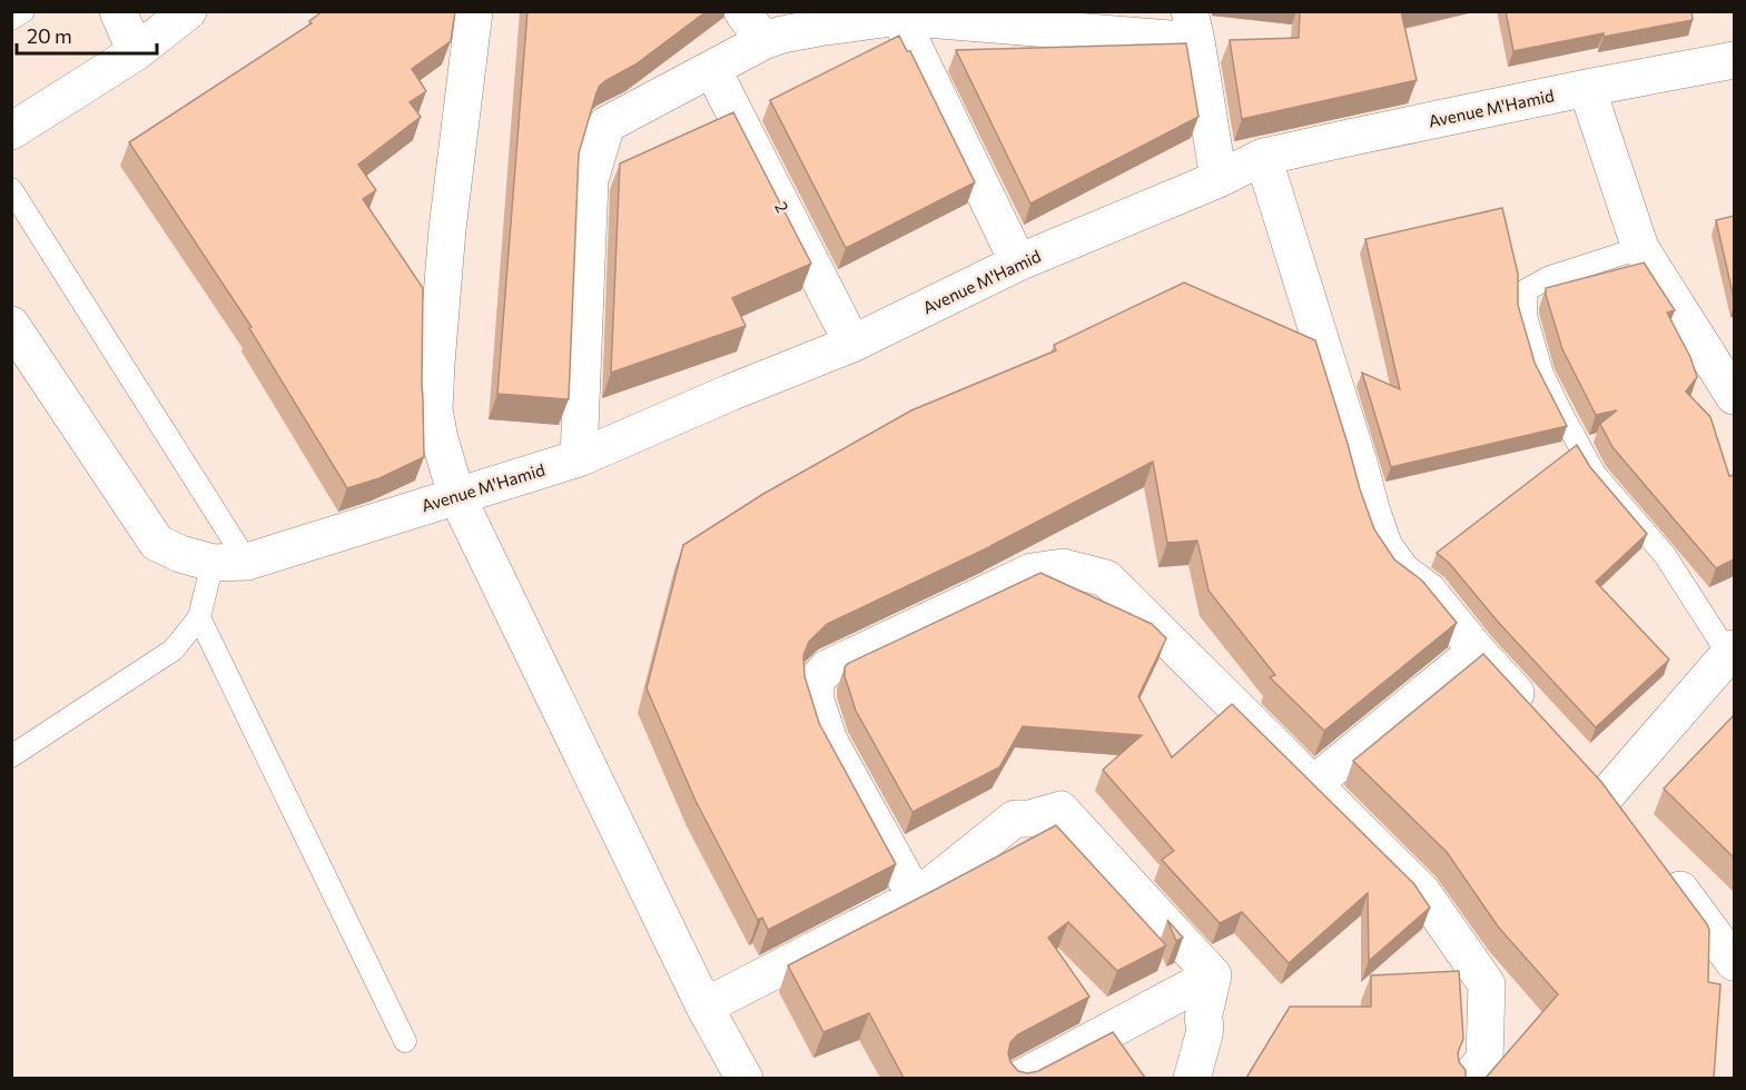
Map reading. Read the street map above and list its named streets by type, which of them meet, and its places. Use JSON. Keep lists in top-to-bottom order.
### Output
{
  "streets": {
    "street": ["Avenue M'Hamid", "2"]
  },
  "crossings": [
    ["Avenue M'Hamid", "2"]
  ],
  "scale_bar": "20 m"
}
